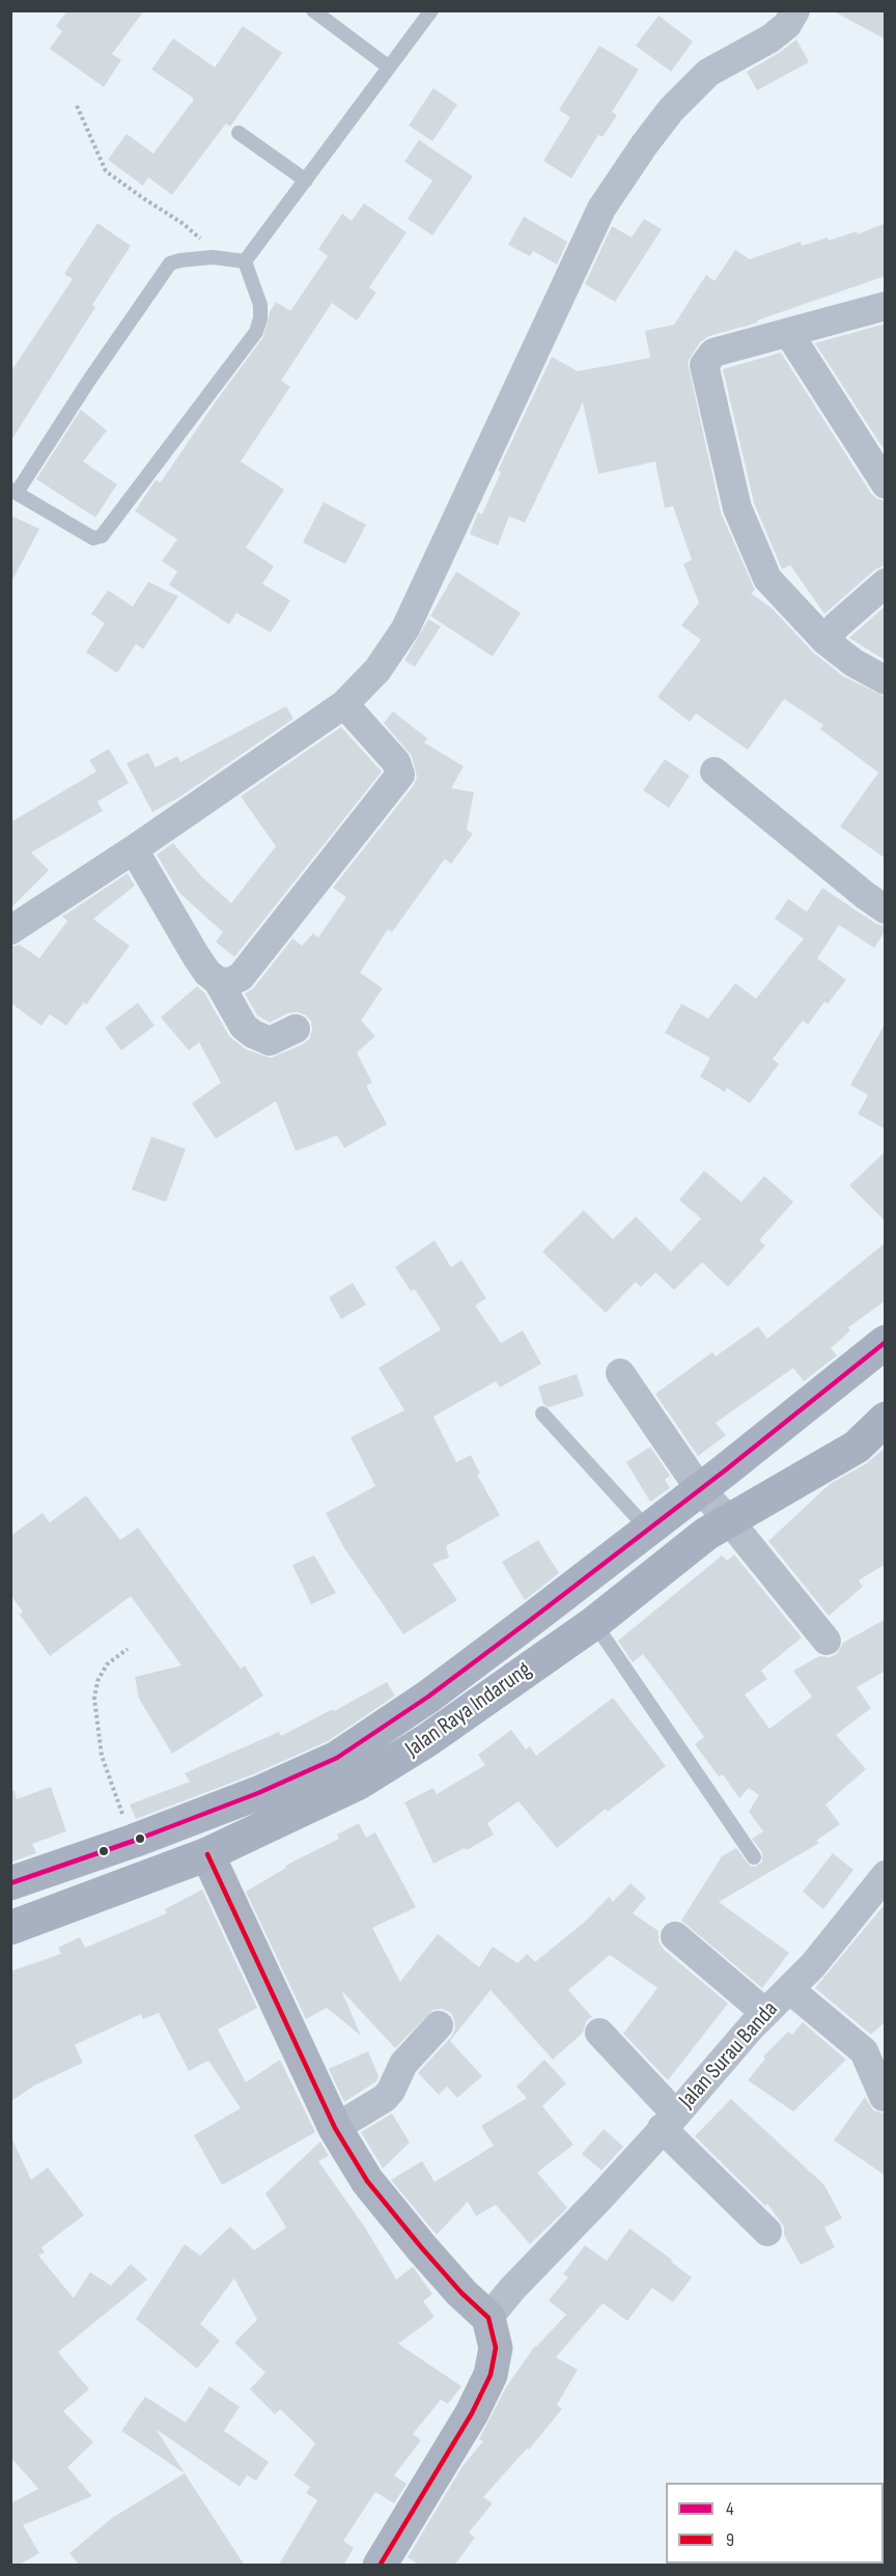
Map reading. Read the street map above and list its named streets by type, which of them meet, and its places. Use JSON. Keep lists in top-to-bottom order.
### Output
{
  "streets": {
    "highway": ["Jalan Raya Indarung"],
    "street": ["Jalan Surau Banda"]
  },
  "lines": ["transit line 4", "transit line 9"],
  "legend": ["4", "9"]
}
